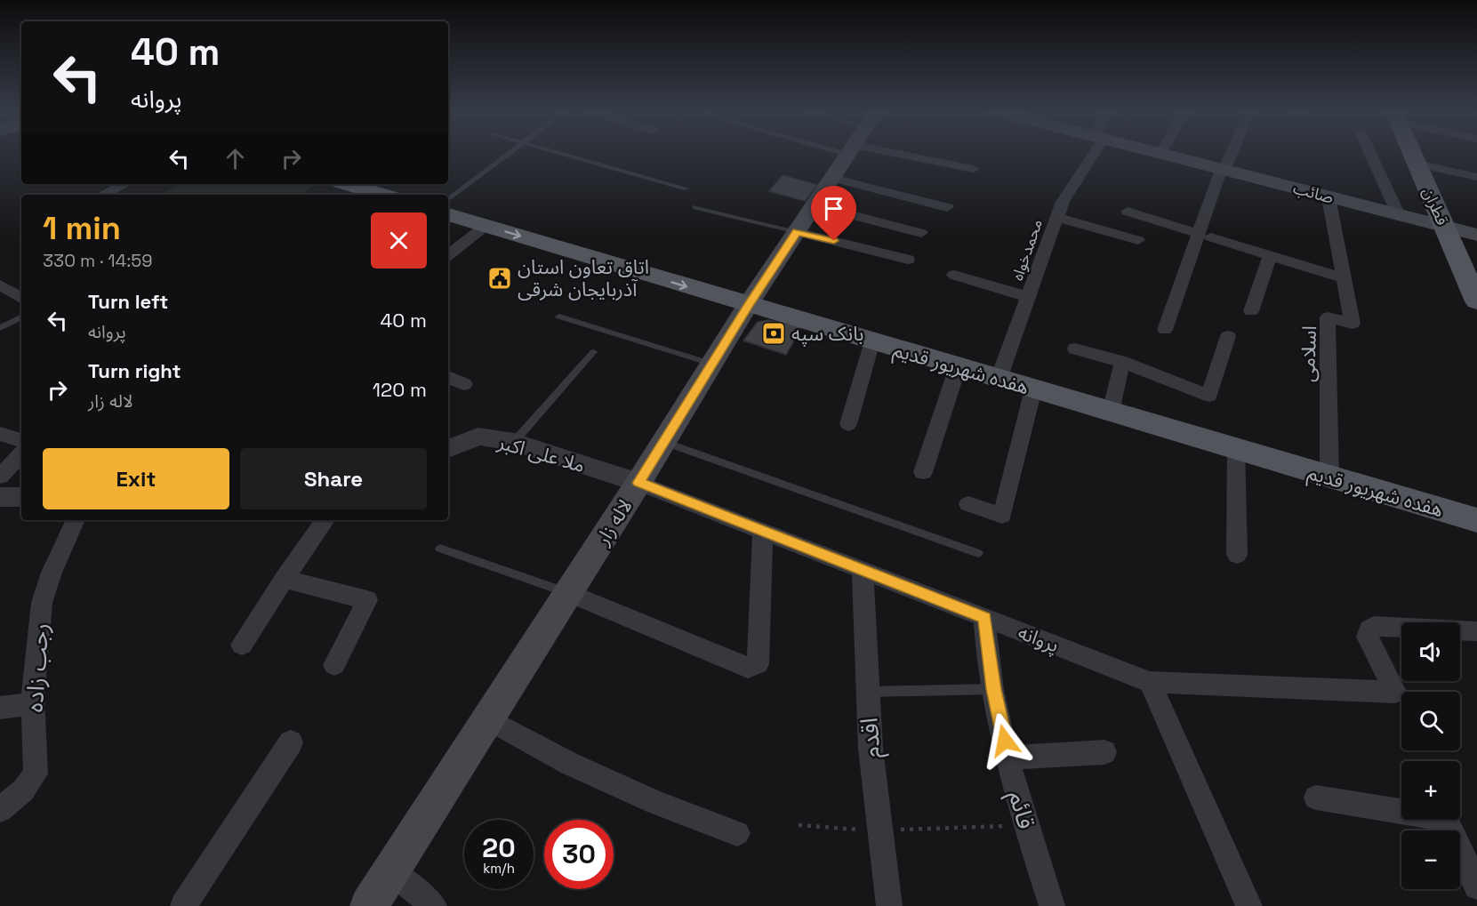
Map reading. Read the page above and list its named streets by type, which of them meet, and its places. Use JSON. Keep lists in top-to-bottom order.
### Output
{
  "streets": {
    "main road": [
      "صائب",
      "قطران",
      "هفده شهریور قدیم",
      "لاله زار"
    ],
    "street": [
      "محمدخواه",
      "اسلامی",
      "ملا علی اکبر",
      "پروانه",
      "رجب زاده",
      "اقدم",
      "قائم"
    ]
  },
  "crossings": [
    ["صائب", "قطران"],
    ["صائب", "اسلامی"],
    ["محمدخواه", "هفده شهریور قدیم"],
    ["اسلامی", "هفده شهریور قدیم"],
    ["هفده شهریور قدیم", "لاله زار"],
    ["ملا علی اکبر", "لاله زار"],
    ["ملا علی اکبر", "پروانه"],
    ["لاله زار", "پروانه"],
    ["پروانه", "اقدم"],
    ["پروانه", "قائم"]
  ],
  "places": {
    "public building": ["اتاق تعاون استان آذربایجان شرقی"],
    "bank": ["بانک سپه"]
  },
  "page": {
    "turn": ["40 m", "پروانه"],
    "heading": ["1 min", "330 m · 14:59"],
    "list": [
      {
        "name": "Turn left",
        "note": "پروانه",
        "value": "40 m"
      },
      {
        "name": "Turn right",
        "note": "لاله زار",
        "value": "120 m"
      }
    ],
    "buttons": ["Exit", "Share"],
    "map_buttons": ["+", "−"],
    "speed": "20 km/h",
    "limit": "30"
  }
}
